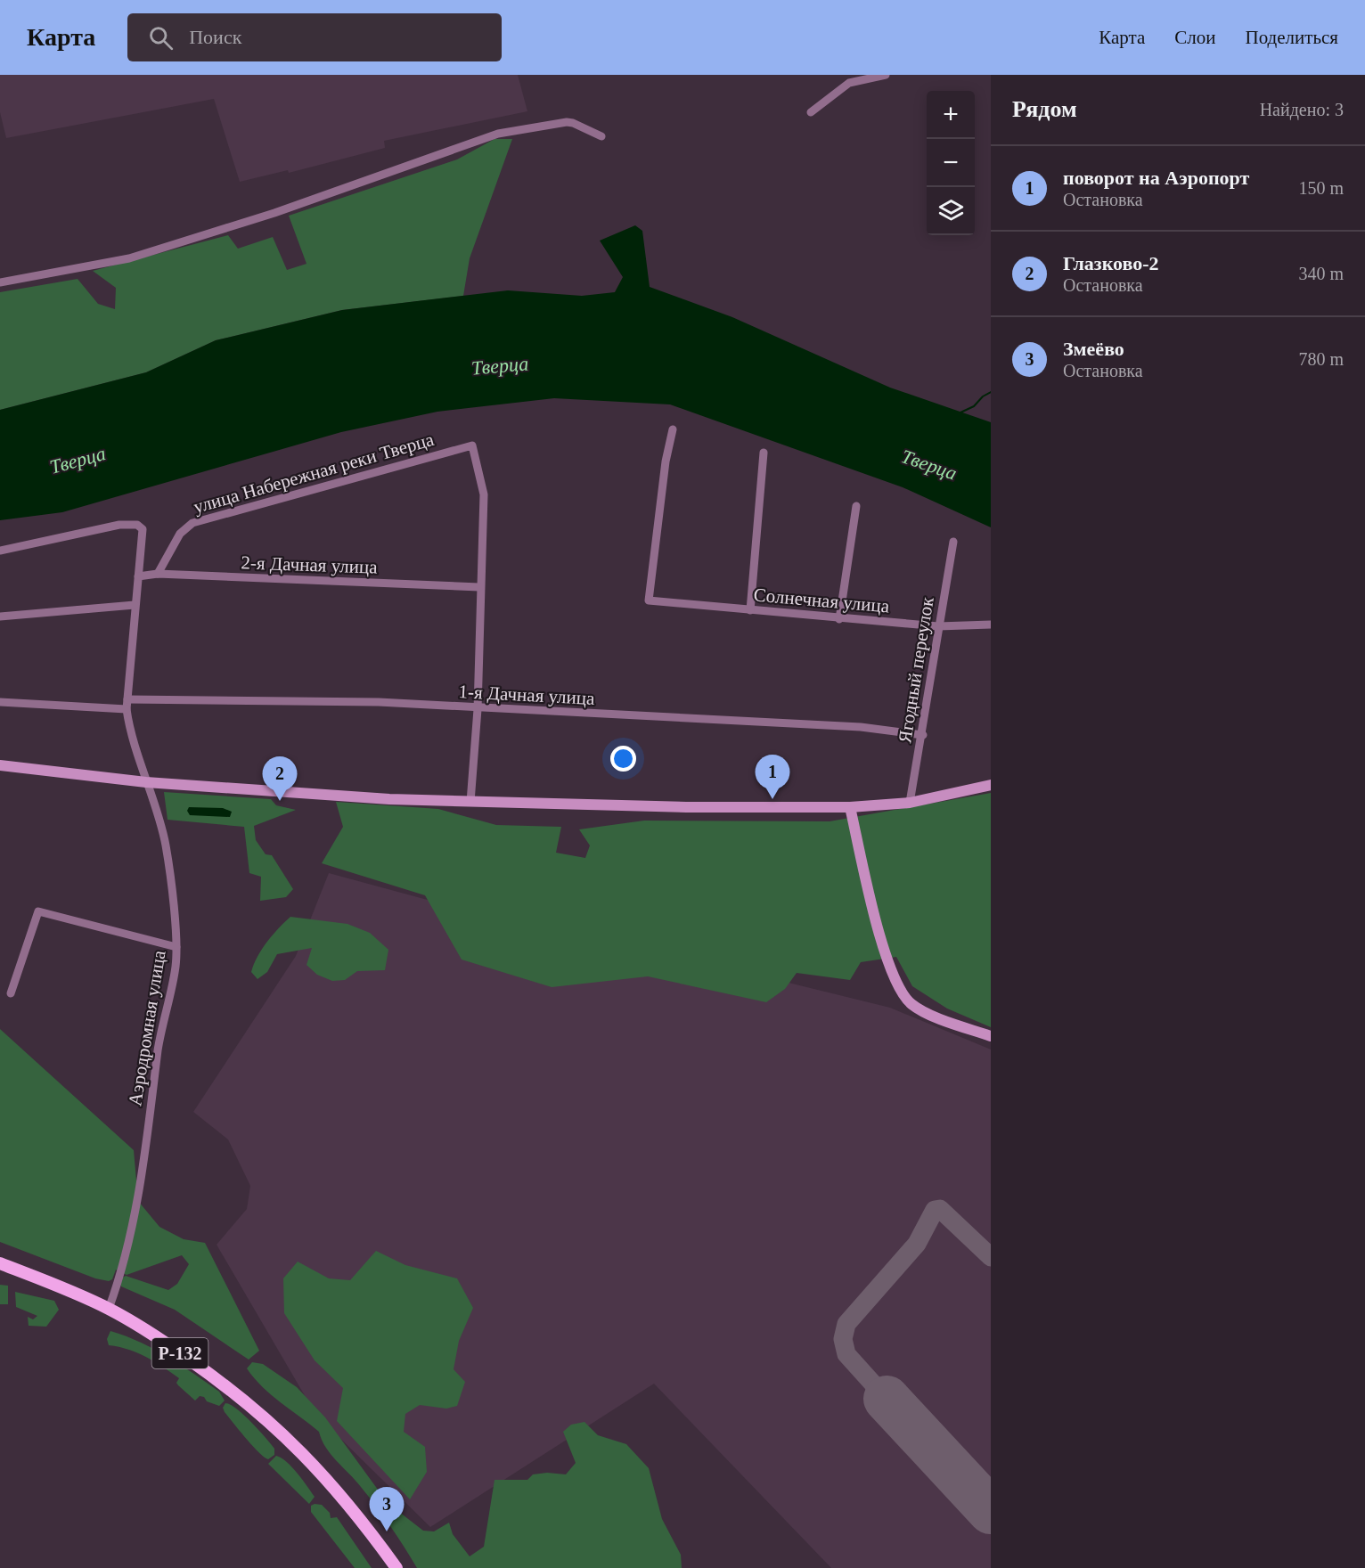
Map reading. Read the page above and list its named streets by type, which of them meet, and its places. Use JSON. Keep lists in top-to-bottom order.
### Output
{
  "streets": {
    "main road": ["Р-132"],
    "street": [
      "улица Набережная реки Тверца",
      "2-я Дачная улица",
      "Солнечная улица",
      "Ягодный переулок",
      "1-я Дачная улица",
      "Аэродромная улица"
    ]
  },
  "crossings": [
    ["улица Набережная реки Тверца", "2-я Дачная улица"],
    ["2-я Дачная улица", "Аэродромная улица"],
    ["Солнечная улица", "Ягодный переулок"],
    ["Ягодный переулок", "1-я Дачная улица"],
    ["1-я Дачная улица", "Аэродромная улица"],
    ["Аэродромная улица", "Р-132"]
  ],
  "water": ["Тверца"],
  "page": {
    "header": "Карта",
    "search": "Поиск",
    "nav": ["Карта", "Слои", "Поделиться"],
    "heading": ["Рядом", "Найдено: 3"],
    "map_buttons": ["+", "−"],
    "list": [
      {
        "mark": "1",
        "name": "поворот на Аэропорт",
        "note": "Остановка",
        "value": "150 m"
      },
      {
        "mark": "2",
        "name": "Глазково-2",
        "note": "Остановка",
        "value": "340 m"
      },
      {
        "mark": "3",
        "name": "Змеёво",
        "note": "Остановка",
        "value": "780 m"
      }
    ],
    "pins": ["1", "2", "3"]
  }
}
